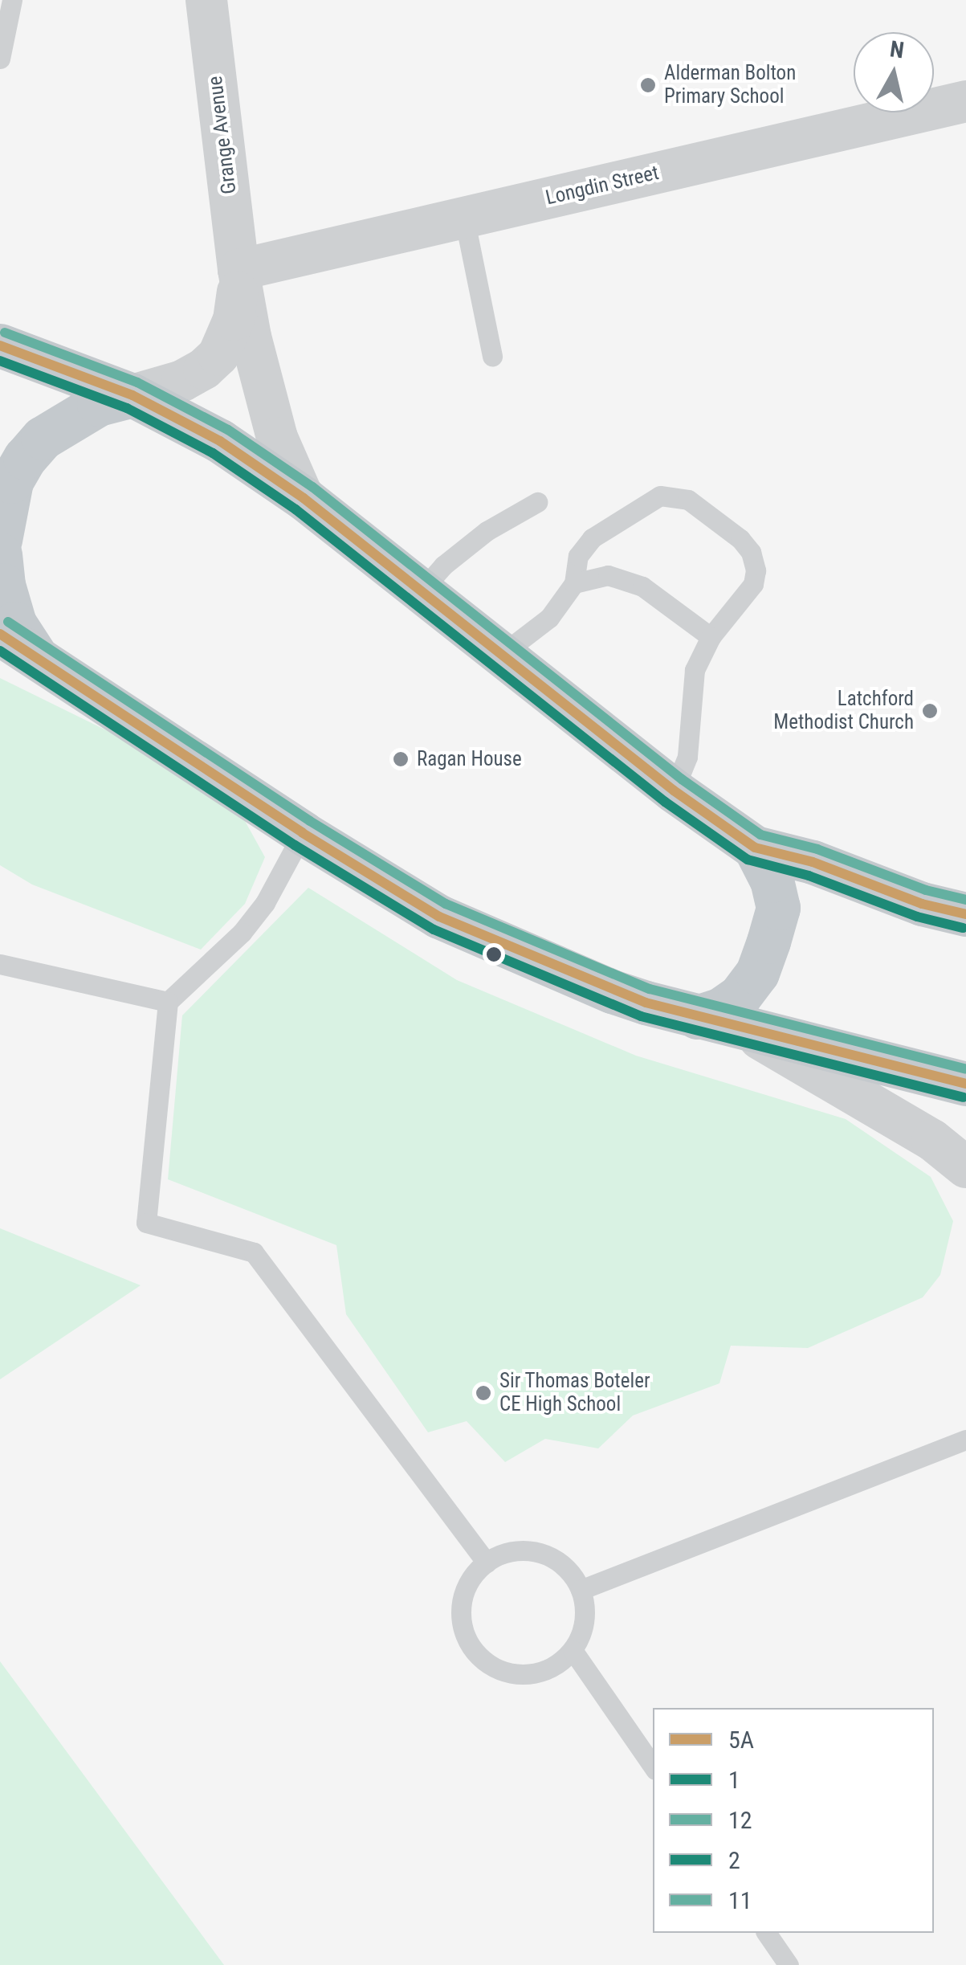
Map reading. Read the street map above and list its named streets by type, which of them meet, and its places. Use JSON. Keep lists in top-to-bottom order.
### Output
{
  "streets": {
    "street": ["Grange Avenue", "Longdin Street"]
  },
  "crossings": [
    ["Grange Avenue", "Longdin Street"]
  ],
  "places": [
    "Alderman Bolton Primary School",
    "Latchford Methodist Church",
    "Ragan House",
    "Sir Thomas Boteler CE High School"
  ],
  "lines": [
    "transit line 12",
    "transit line 5A",
    "transit line 1",
    "transit line 11",
    "transit line 2"
  ],
  "legend": [
    "5A",
    "1",
    "12",
    "2",
    "11"
  ],
  "north": "top"
}
